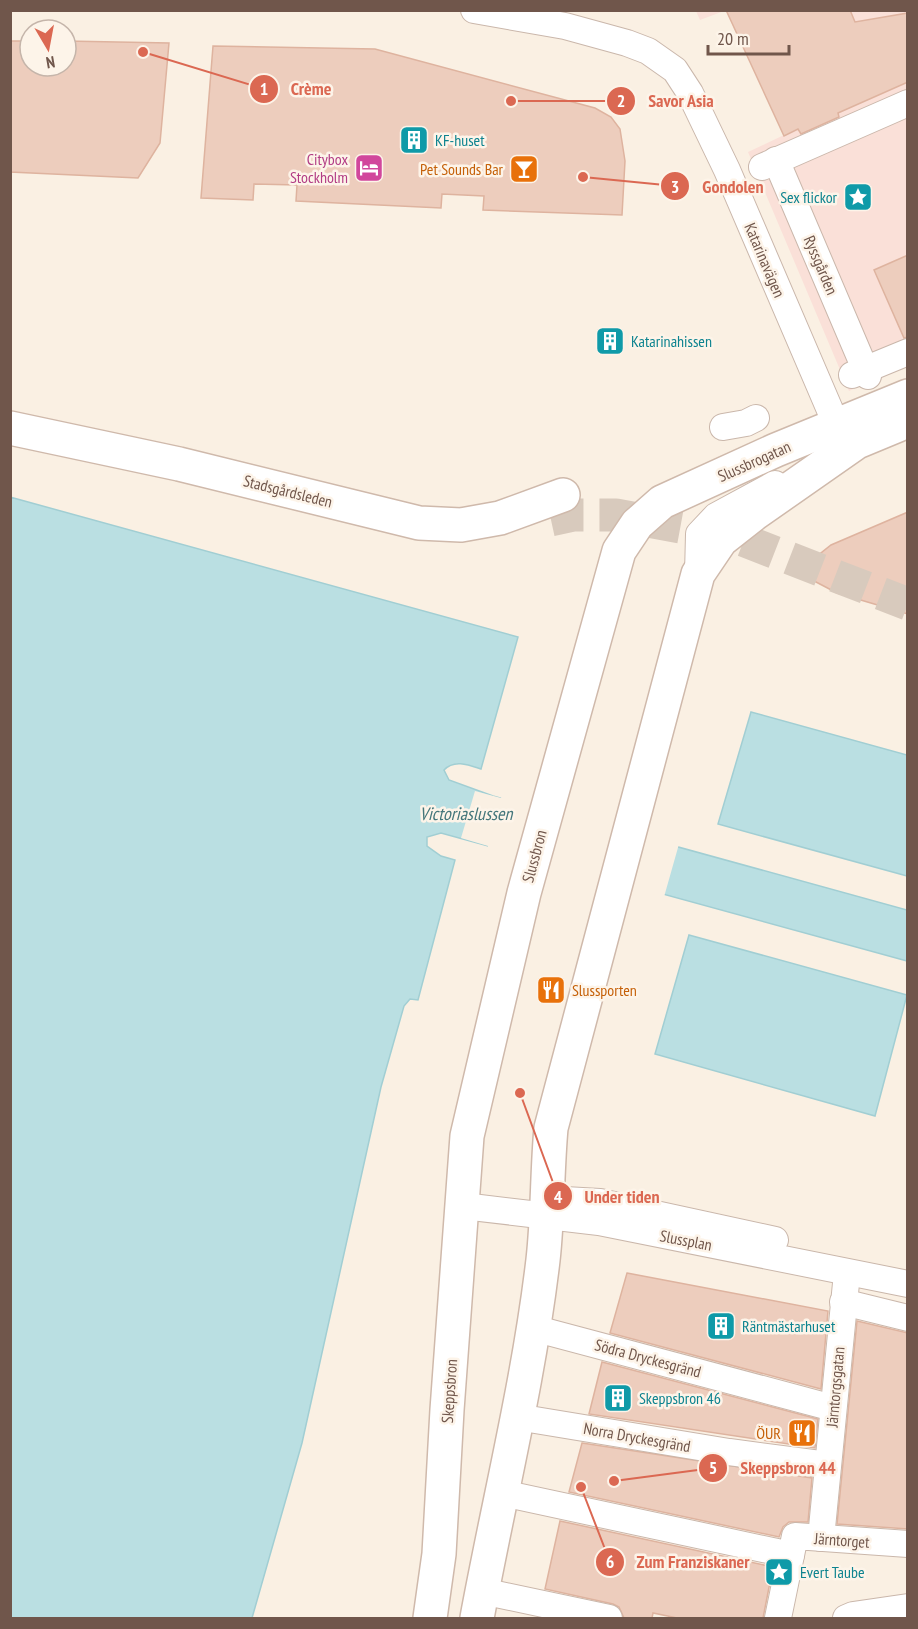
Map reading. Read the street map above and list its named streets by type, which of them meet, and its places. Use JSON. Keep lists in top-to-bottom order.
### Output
{
  "streets": {
    "street": [
      "Katarinavägen",
      "Ryssgården",
      "Slussbrogatan",
      "Stadsgårdsleden",
      "Slussbron",
      "Slussplan",
      "Södra Dryckesgränd",
      "Järntorgsgatan",
      "Skeppsbron",
      "Norra Dryckesgränd",
      "Järntorget"
    ]
  },
  "crossings": [
    ["Katarinavägen", "Slussbrogatan"],
    ["Slussbrogatan", "Slussbron"],
    ["Slussbrogatan", "Slussplan"],
    ["Slussbron", "Skeppsbron"],
    ["Slussplan", "Järntorgsgatan"],
    ["Slussplan", "Skeppsbron"],
    ["Södra Dryckesgränd", "Järntorgsgatan"],
    ["Järntorgsgatan", "Norra Dryckesgränd"],
    ["Järntorgsgatan", "Järntorget"]
  ],
  "water": ["Victoriaslussen"],
  "places": {
    "other": [
      "Crème",
      "Savor Asia",
      "Gondolen",
      "Under tiden",
      "Skeppsbron 44",
      "Zum Franziskaner"
    ],
    "building": [
      "KF-huset",
      "Katarinahissen",
      "Räntmästarhuset",
      "Skeppsbron 46"
    ],
    "hotel": ["Citybox Stockholm"],
    "bar": ["Pet Sounds Bar"],
    "place": ["Sex flickor", "Evert Taube"],
    "restaurant": ["Slussporten", "ÖUR"]
  },
  "scale_bar": "20 m",
  "north": "bottom"
}
